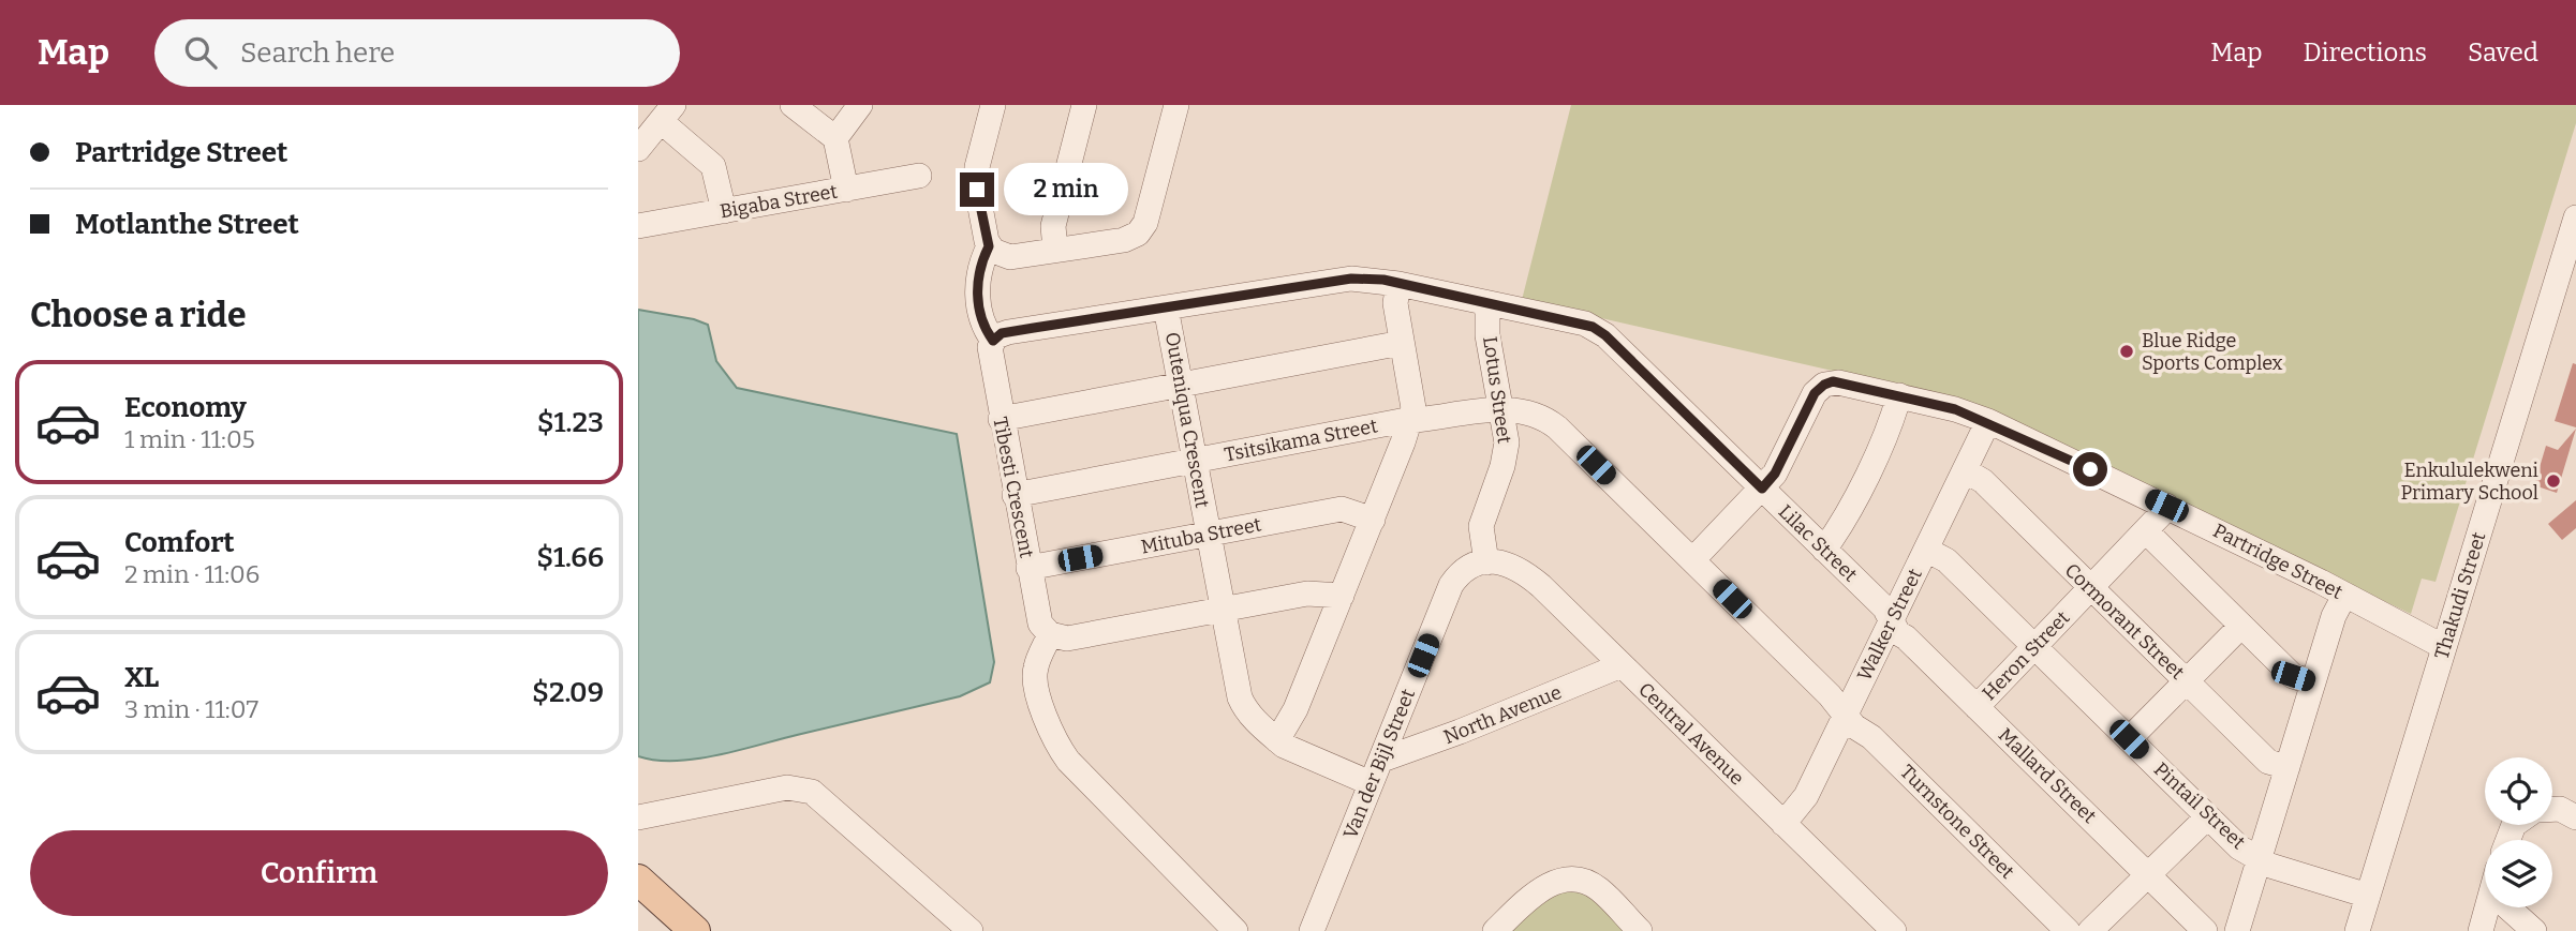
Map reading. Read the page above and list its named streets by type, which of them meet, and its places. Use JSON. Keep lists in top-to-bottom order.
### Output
{
  "streets": {
    "street": [
      "Bigaba Street",
      "Lotus Street",
      "Outeniqua Crescent",
      "Tsitsikama Street",
      "Tibesti Crescent",
      "Mituba Street",
      "Lilac Street",
      "Partridge Street",
      "Thakudi Street",
      "Cormorant Street",
      "Walker Street",
      "Heron Street",
      "North Avenue",
      "Central Avenue",
      "Van der Bijl Street",
      "Mallard Street",
      "Pintail Street",
      "Turnstone Street"
    ]
  },
  "crossings": [
    ["Lotus Street", "Tsitsikama Street"],
    ["Lotus Street", "Lilac Street"],
    ["Lotus Street", "Central Avenue"],
    ["Lotus Street", "Van der Bijl Street"],
    ["Outeniqua Crescent", "Tsitsikama Street"],
    ["Outeniqua Crescent", "Mituba Street"],
    ["Outeniqua Crescent", "Lilac Street"],
    ["Outeniqua Crescent", "Van der Bijl Street"],
    ["Tsitsikama Street", "Tibesti Crescent"],
    ["Tsitsikama Street", "Partridge Street"],
    ["Tsitsikama Street", "Turnstone Street"],
    ["Tibesti Crescent", "Mituba Street"],
    ["Lilac Street", "Partridge Street"],
    ["Lilac Street", "Walker Street"],
    ["Lilac Street", "Mallard Street"],
    ["Partridge Street", "Thakudi Street"],
    ["Partridge Street", "Walker Street"],
    ["Partridge Street", "Heron Street"],
    ["Partridge Street", "Turnstone Street"],
    ["Thakudi Street", "Pintail Street"],
    ["Cormorant Street", "Walker Street"],
    ["Cormorant Street", "Heron Street"],
    ["Walker Street", "Central Avenue"],
    ["Walker Street", "Mallard Street"],
    ["Walker Street", "Pintail Street"],
    ["Walker Street", "Turnstone Street"],
    ["Heron Street", "Mallard Street"],
    ["Heron Street", "Pintail Street"],
    ["North Avenue", "Central Avenue"],
    ["North Avenue", "Van der Bijl Street"],
    ["Central Avenue", "Van der Bijl Street"]
  ],
  "places": ["Blue Ridge Sports Complex", "Enkululekweni Primary School"],
  "page": {
    "header": "Map",
    "search": "Search here",
    "nav": ["Map", "Directions", "Saved"],
    "banner": ["Partridge Street", "Motlanthe Street"],
    "bubble": "2 min",
    "heading": "Choose a ride",
    "list": [
      {
        "name": "Economy",
        "note": "1 min · 11:05",
        "value": "$1.23"
      },
      {
        "name": "Comfort",
        "note": "2 min · 11:06",
        "value": "$1.66"
      },
      {
        "name": "XL",
        "note": "3 min · 11:07",
        "value": "$2.09"
      }
    ],
    "buttons": "Confirm"
  }
}
